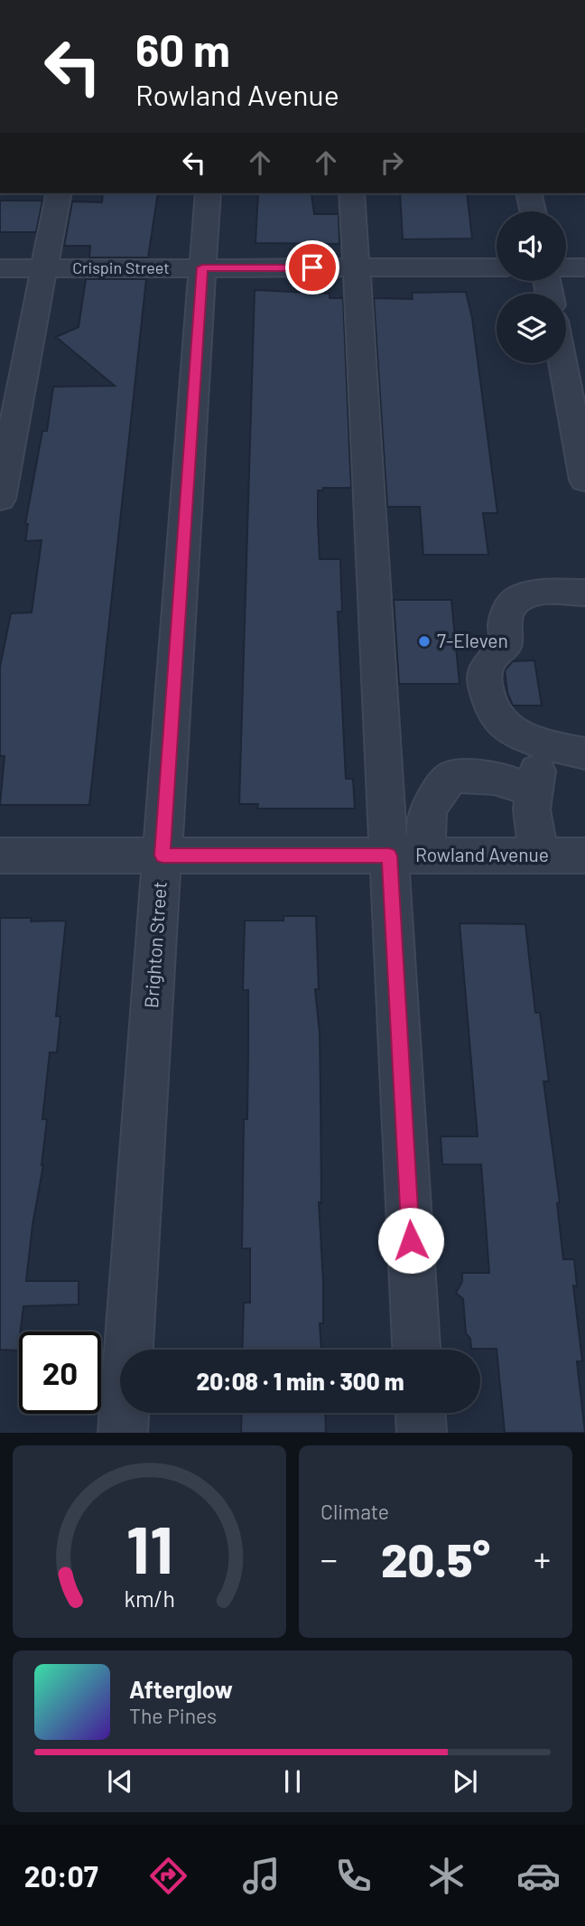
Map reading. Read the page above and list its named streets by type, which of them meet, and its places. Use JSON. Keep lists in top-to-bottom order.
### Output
{
  "streets": {
    "street": ["Crispin Street", "Rowland Avenue", "Brighton Street"]
  },
  "crossings": [
    ["Crispin Street", "Brighton Street"],
    ["Rowland Avenue", "Brighton Street"]
  ],
  "places": ["7-Eleven"],
  "page": {
    "turn": ["60 m", "Rowland Avenue"],
    "limit": "20",
    "trip": "20:08 · 1 min · 300 m",
    "tile": "Climate",
    "heat": ["−", "20.5°", "+"],
    "song": ["Afterglow", "The Pines"],
    "tabs": "20:07",
    "gauge": ["11", "km/h"]
  }
}
